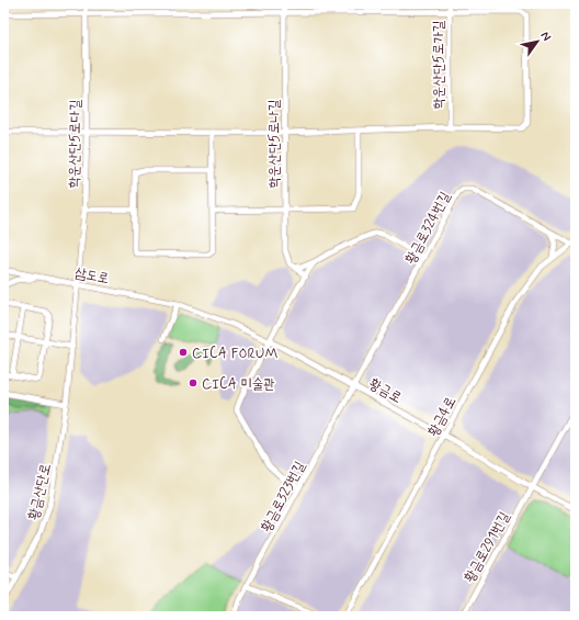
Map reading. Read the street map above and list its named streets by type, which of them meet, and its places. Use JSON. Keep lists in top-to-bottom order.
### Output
{
  "streets": {
    "street": [
      "학운산단5로가길",
      "학운산단5로다길",
      "학운산단5로나길",
      "황금로324번길",
      "삼도로",
      "황금로",
      "황금4로",
      "황금산단로",
      "황금로323번길",
      "황금로291번길"
    ]
  },
  "crossings": [
    ["학운산단5로다길", "삼도로"],
    ["학운산단5로다길", "황금산단로"],
    ["황금로324번길", "황금로"],
    ["황금로324번길", "황금4로"],
    ["황금로324번길", "황금로323번길"],
    ["삼도로", "황금로"],
    ["황금로", "황금4로"],
    ["황금로", "황금로323번길"],
    ["황금로", "황금로291번길"]
  ],
  "places": ["CICA FORUM", "CICA 미술관"],
  "north": "top right"
}
